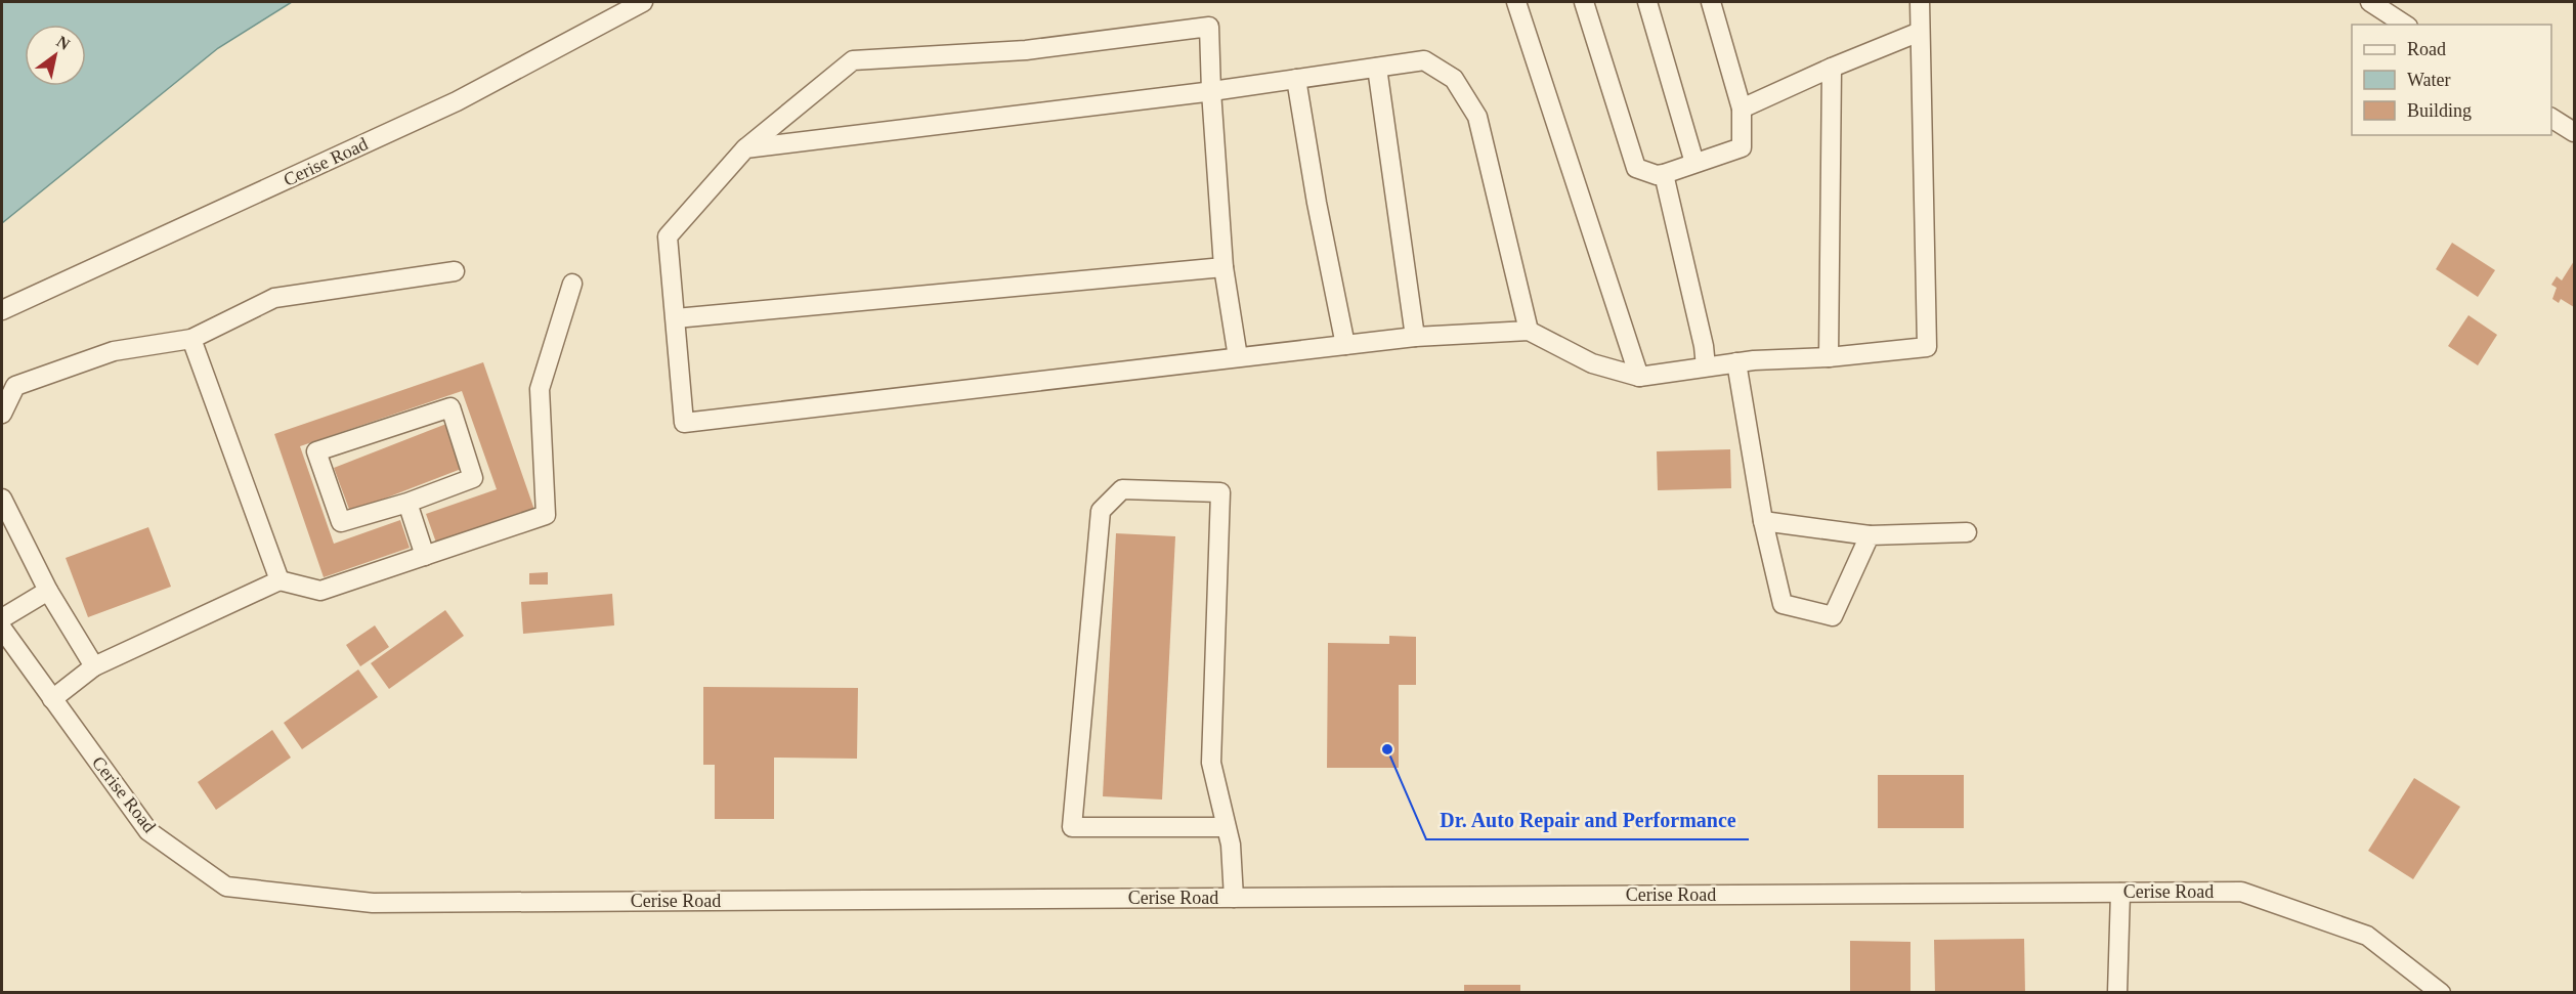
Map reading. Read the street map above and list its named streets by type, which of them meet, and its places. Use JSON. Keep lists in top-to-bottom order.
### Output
{
  "streets": {
    "street": ["Cerise Road"]
  },
  "places": ["Dr. Auto Repair and Performance"],
  "legend": ["Road", "Water", "Building"],
  "north": "top right"
}
